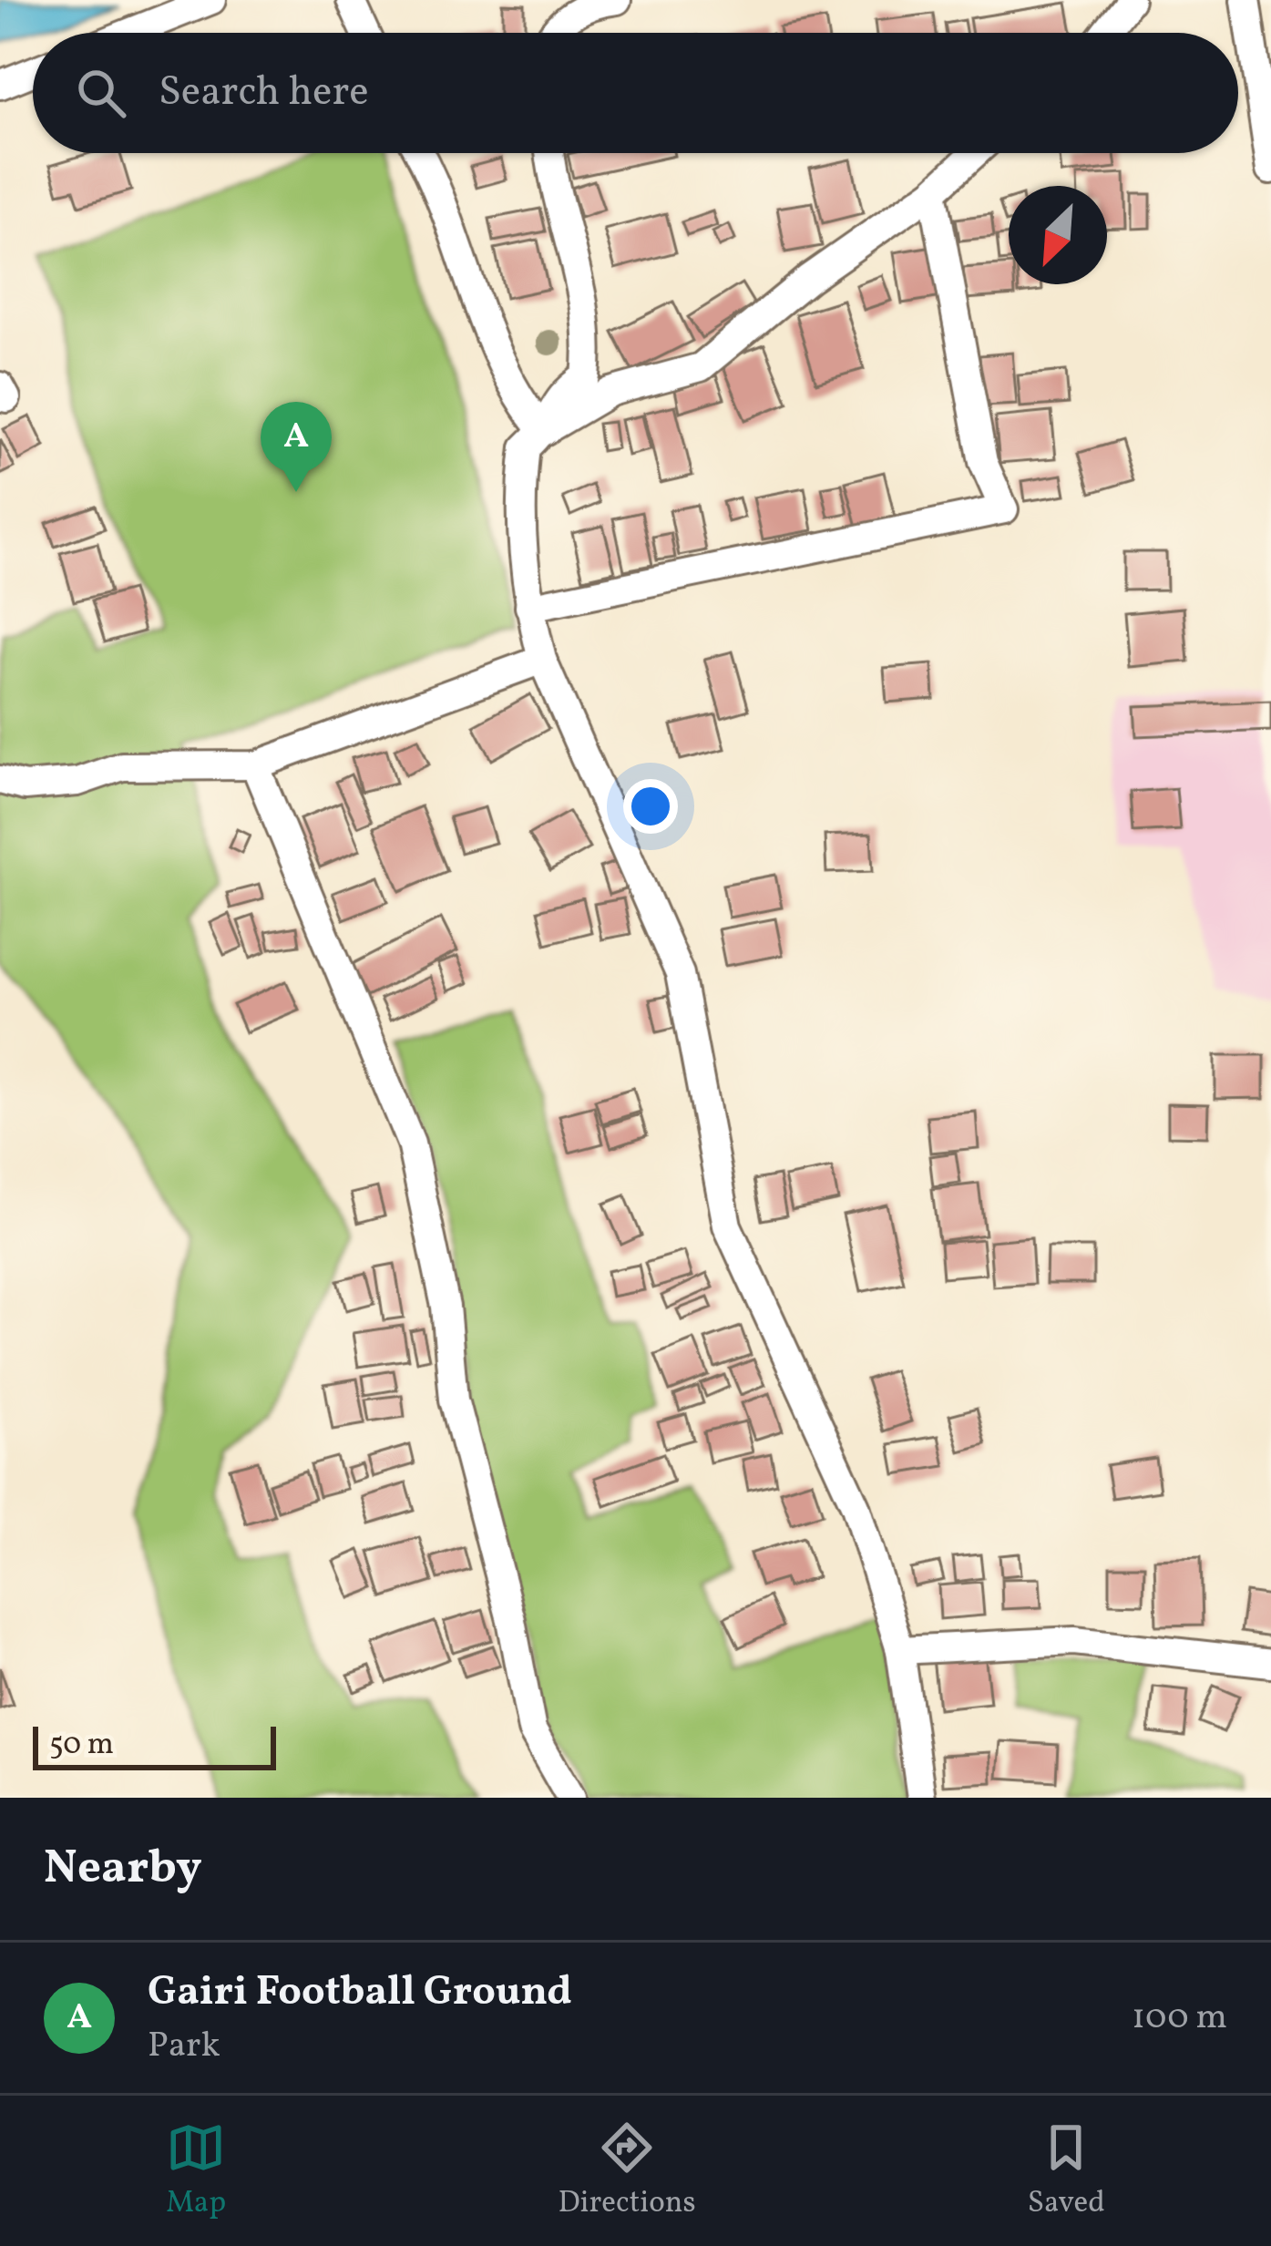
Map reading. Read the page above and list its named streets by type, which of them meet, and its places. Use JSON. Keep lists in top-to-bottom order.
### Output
{
  "scale_bar": "50 m",
  "north": "bottom left",
  "page": {
    "search": "Search here",
    "pins": "A",
    "scale": "50 m",
    "heading": "Nearby",
    "list": [
      {
        "mark": "A",
        "name": "Gairi Football Ground",
        "note": "Park",
        "value": "100 m"
      }
    ],
    "nav": ["Map", "Directions", "Saved"]
  }
}
